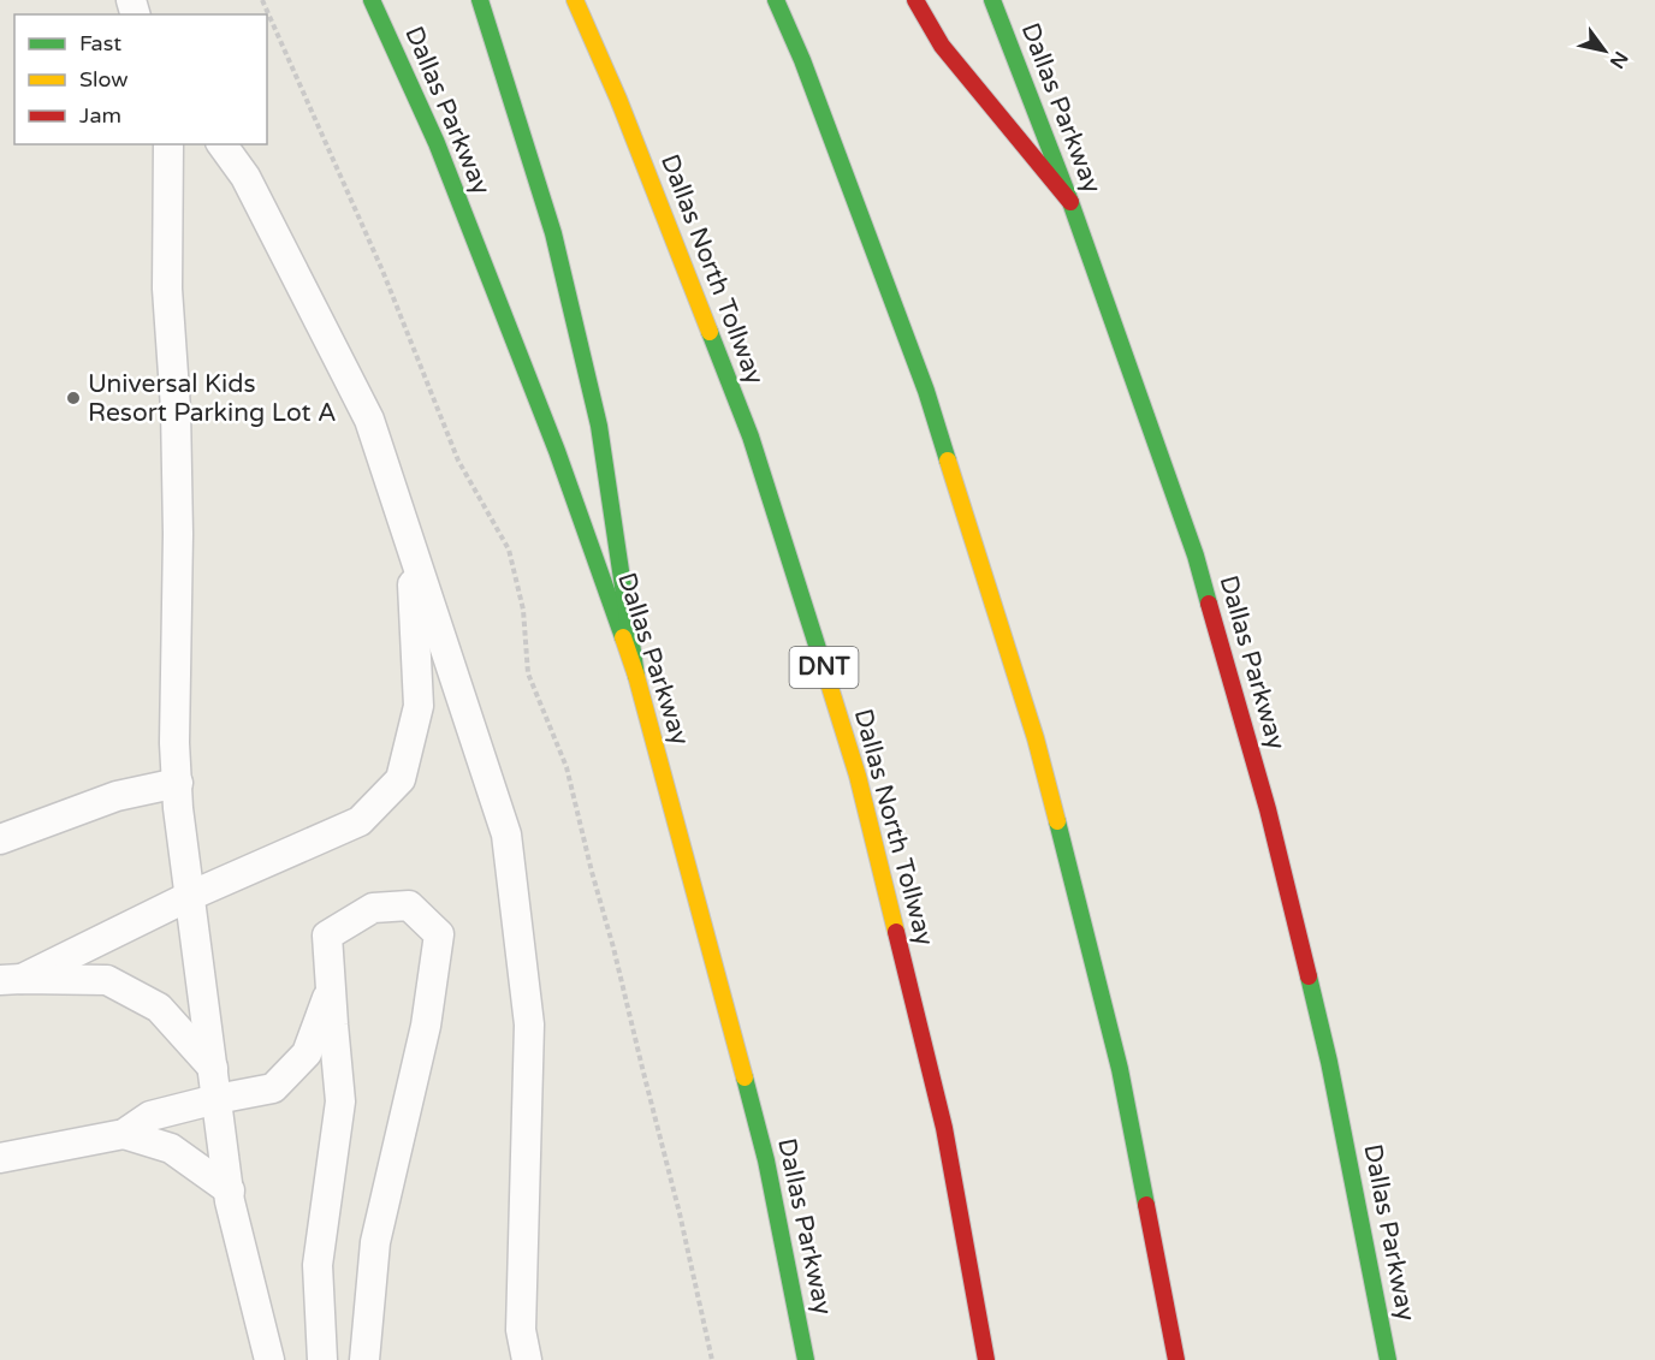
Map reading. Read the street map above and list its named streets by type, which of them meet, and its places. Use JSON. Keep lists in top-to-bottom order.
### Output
{
  "streets": {
    "main road": ["Dallas Parkway", "Dallas North Tollway", "DNT"]
  },
  "places": ["Universal Kids Resort Parking Lot A"],
  "legend": ["Fast", "Slow", "Jam"],
  "north": "bottom right"
}
